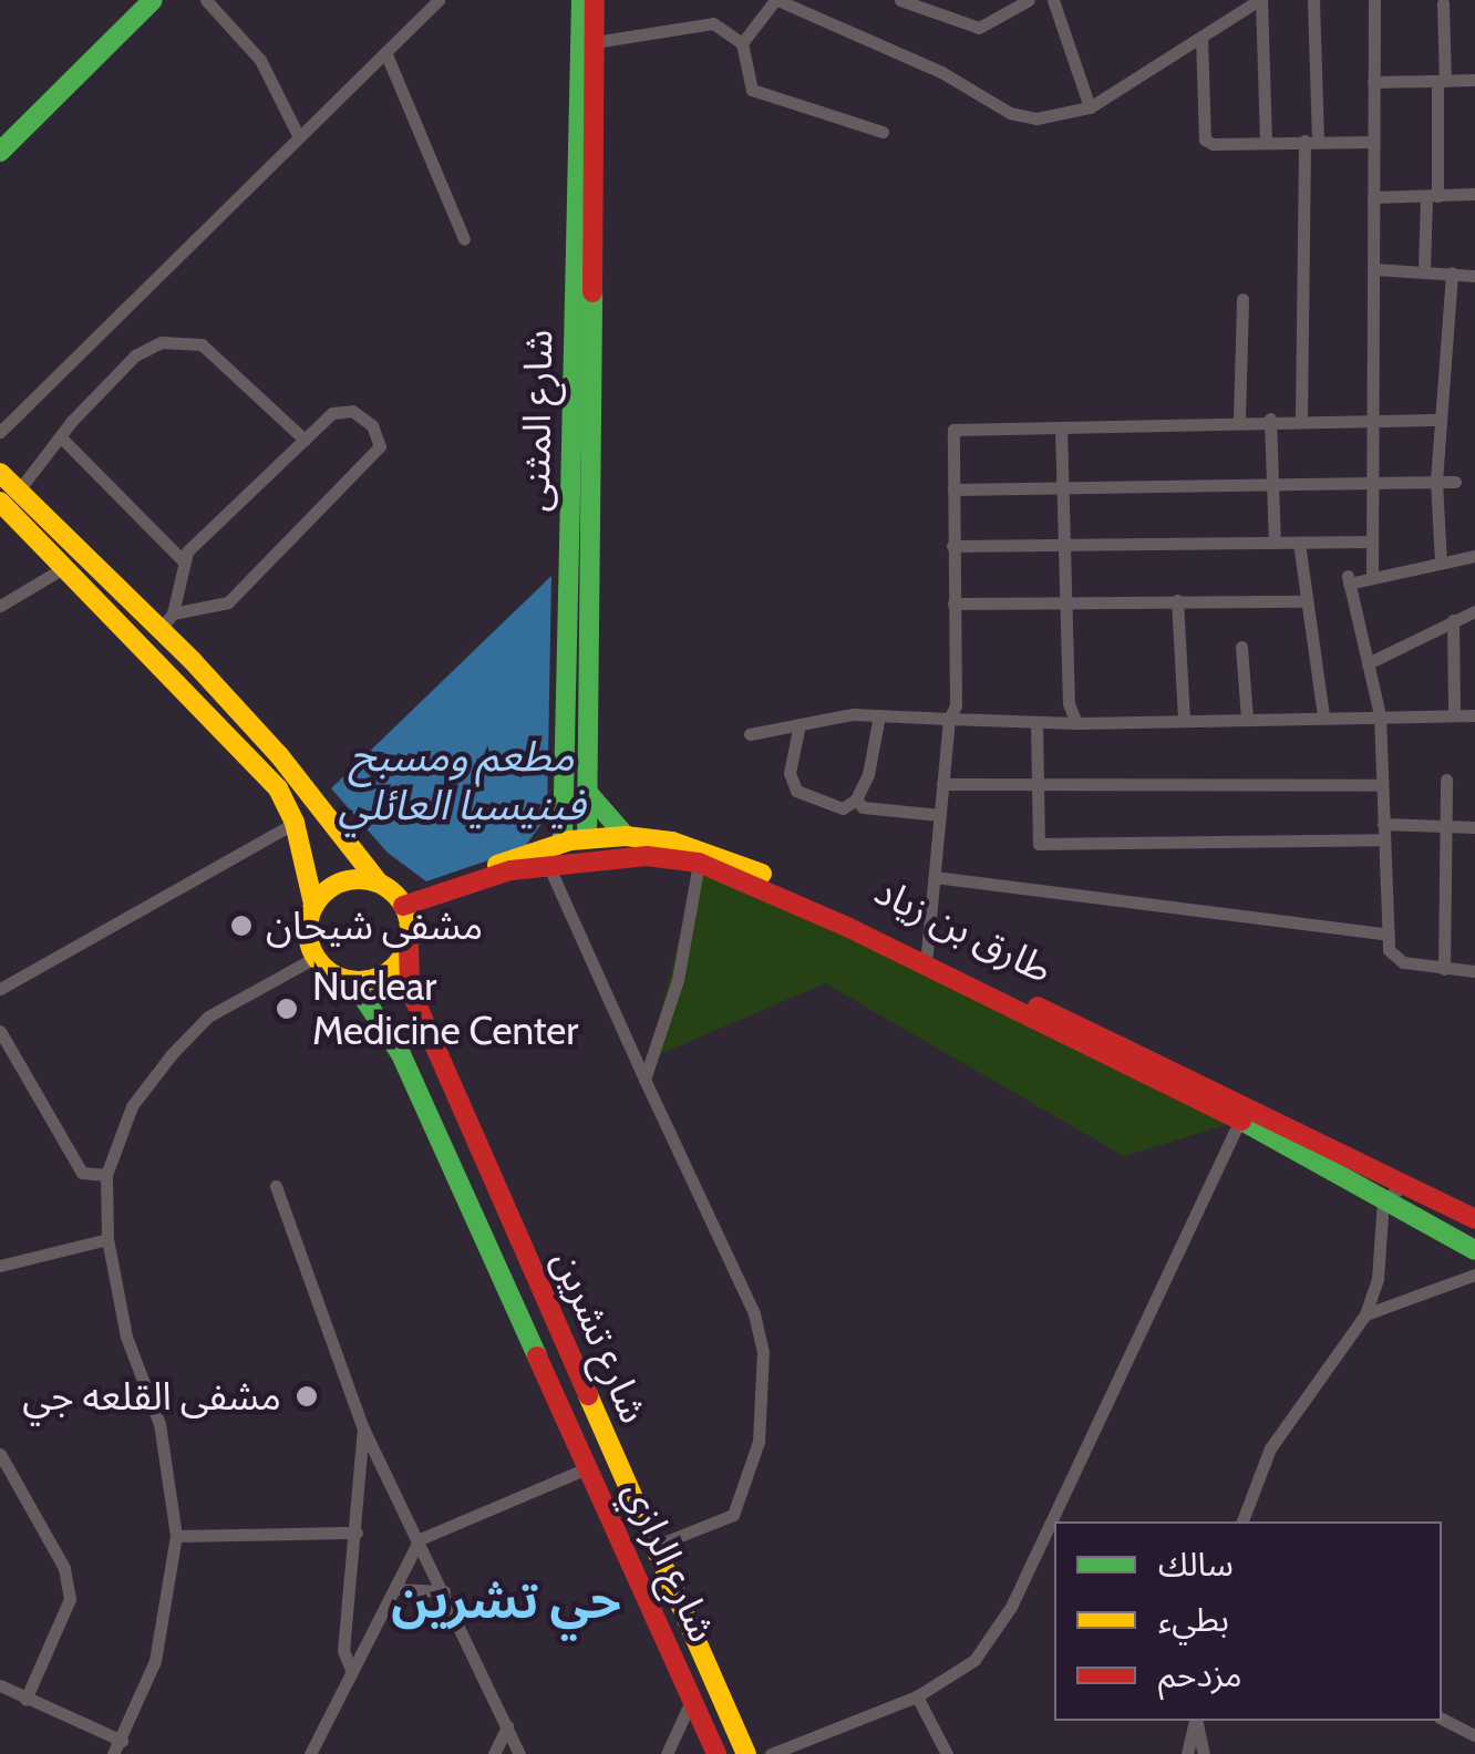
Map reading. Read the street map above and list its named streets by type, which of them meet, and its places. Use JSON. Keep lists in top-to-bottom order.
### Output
{
  "streets": {
    "main road": [
      "شارع المثنى",
      "طارق بن زياد",
      "شارع تشرين",
      "شارع الرازي"
    ]
  },
  "crossings": [
    ["شارع المثنى", "طارق بن زياد"],
    ["شارع تشرين", "شارع الرازي"]
  ],
  "districts": ["حي تشرين"],
  "water": ["مطعم ومسبح فينيسيا العائلي"],
  "places": ["مشفى شيحان", "Nuclear Medicine Center", "مشفى القلعه جي"],
  "legend": ["سالك", "بطيء", "مزدحم"]
}
